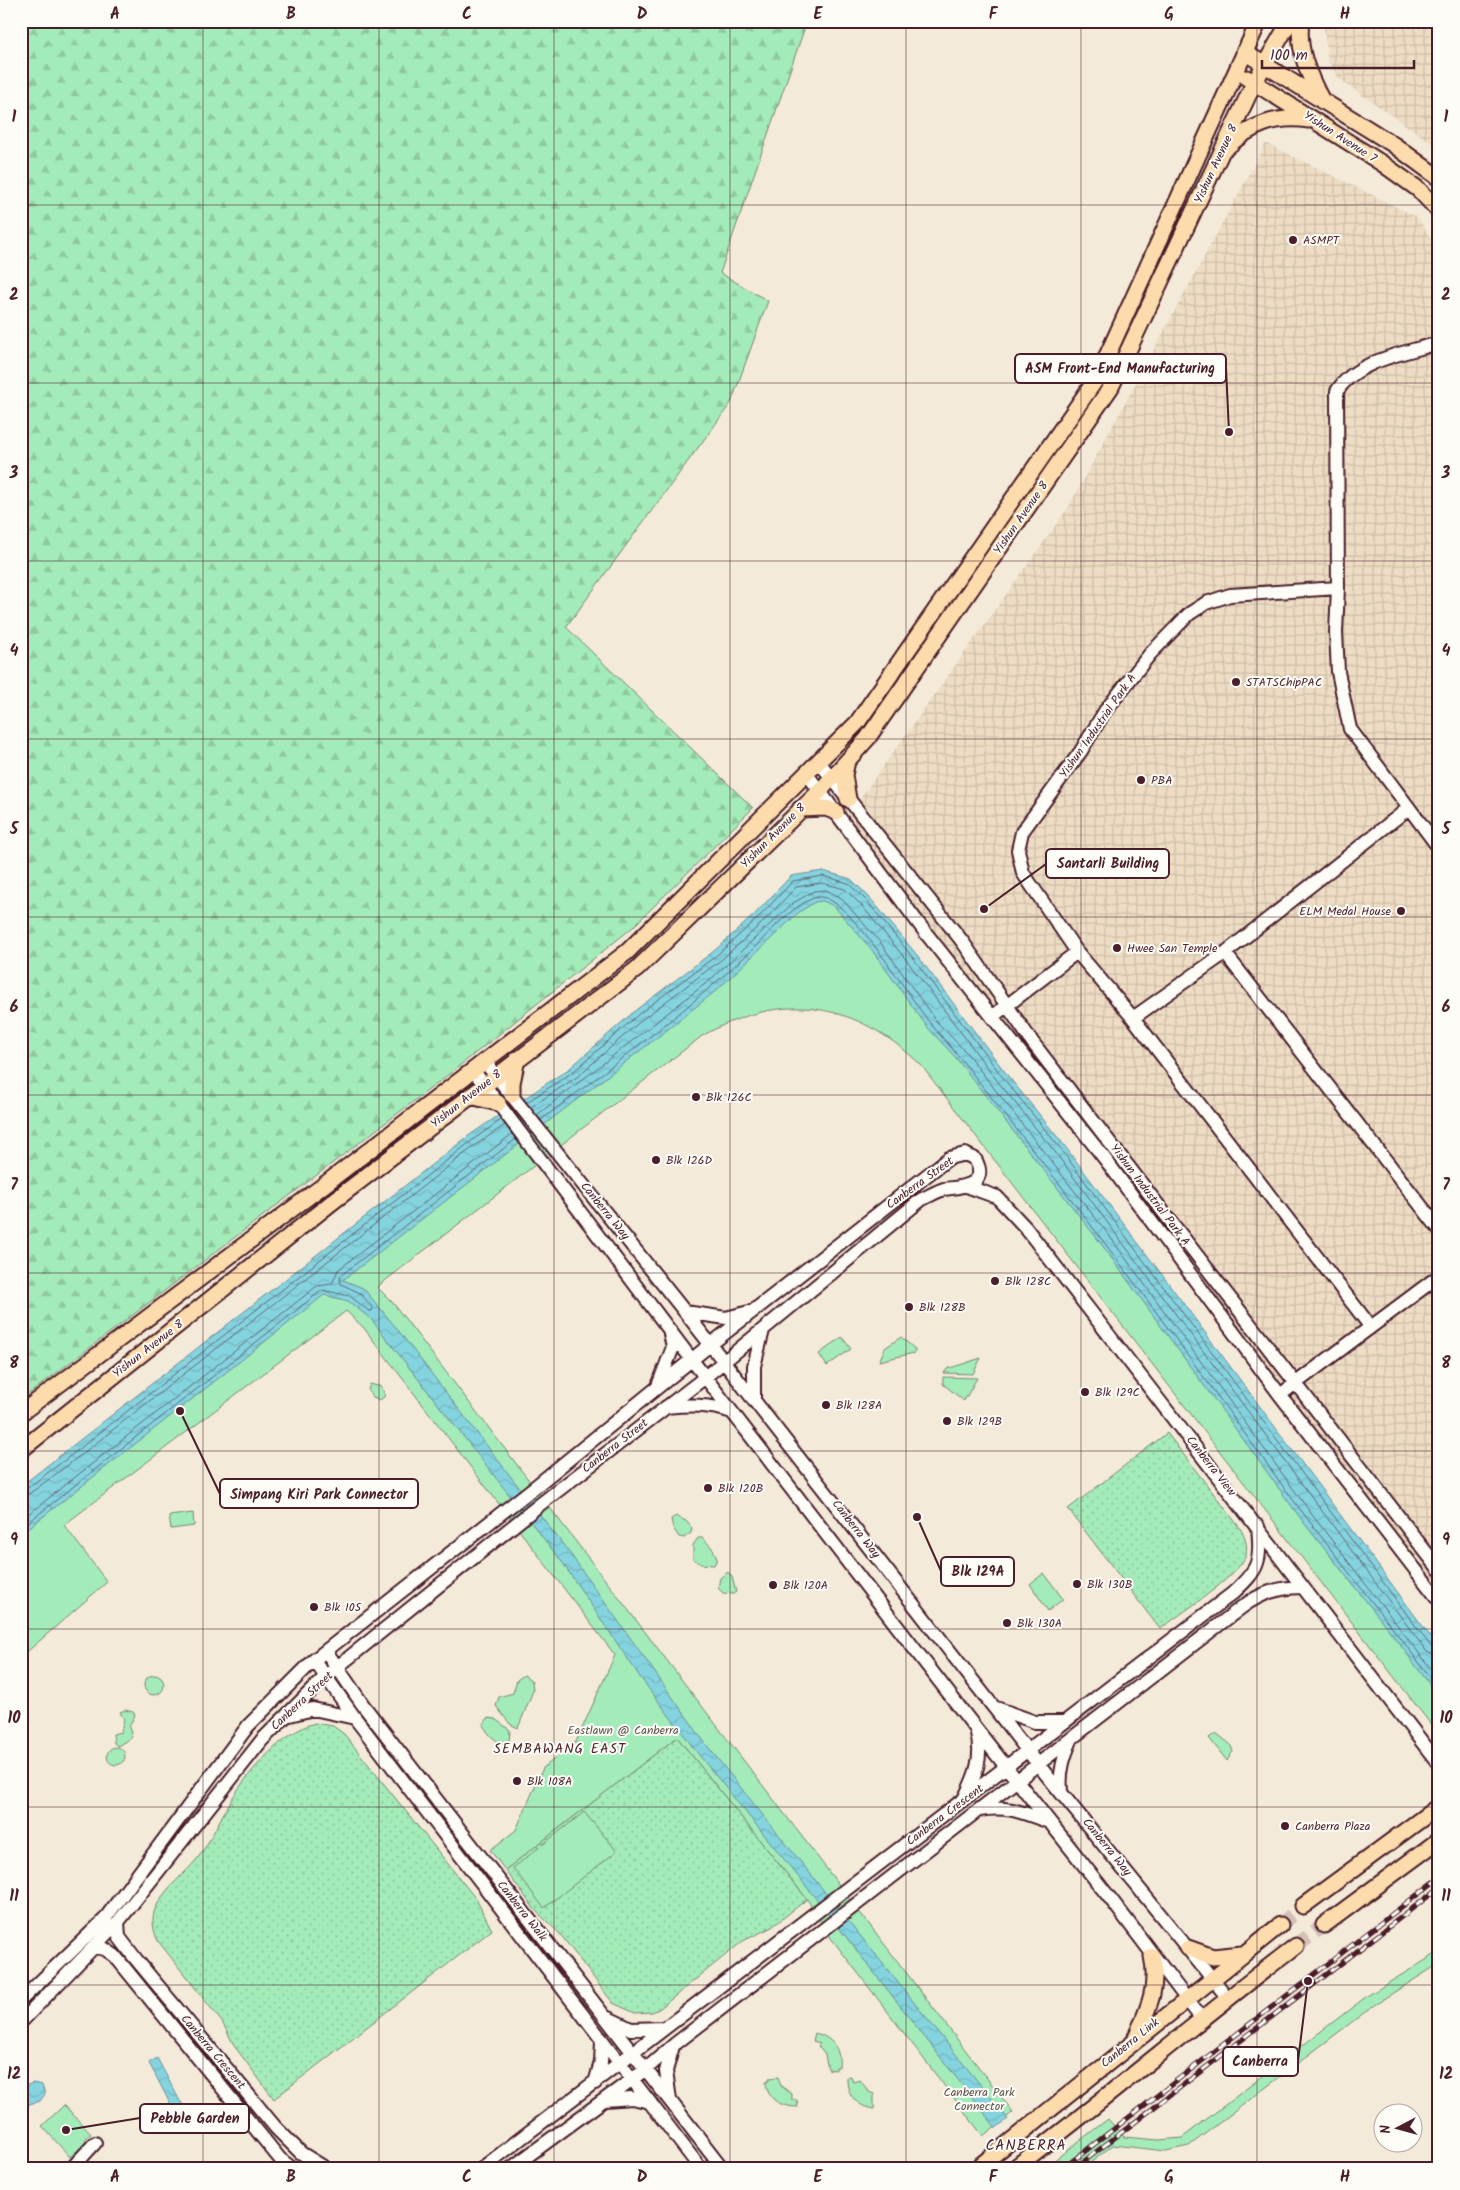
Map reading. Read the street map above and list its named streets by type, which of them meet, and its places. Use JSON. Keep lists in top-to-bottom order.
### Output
{
  "streets": {
    "main road": ["Yishun Avenue 7", "Yishun Avenue 8", "Canberra Link"],
    "street": [
      "Yishun Industrial Park A",
      "Canberra Street",
      "Canberra Way",
      "Canberra View",
      "Canberra Crescent",
      "Canberra Walk"
    ]
  },
  "crossings": [
    ["Yishun Avenue 7", "Yishun Avenue 8"],
    ["Yishun Avenue 8", "Yishun Industrial Park A"],
    ["Yishun Avenue 8", "Canberra Way"],
    ["Canberra Street", "Canberra Way"],
    ["Canberra Street", "Canberra View"],
    ["Canberra Street", "Canberra Crescent"],
    ["Canberra Street", "Canberra Walk"],
    ["Canberra Way", "Canberra Crescent"],
    ["Canberra Way", "Canberra Link"],
    ["Canberra View", "Canberra Crescent"],
    ["Canberra Crescent", "Canberra Walk"]
  ],
  "districts": ["SEMBAWANG EAST", "CANBERRA"],
  "parks": ["Eastlawn @ Canberra", "Canberra Park Connector"],
  "places": [
    "ASMPT",
    "ASM Front-End Manufacturing",
    "STATSChipPAC",
    "PBA",
    "Santarli Building",
    "ELM Medal House",
    "Hwee San Temple",
    "Blk 126C",
    "Blk 126D",
    "Blk 128C",
    "Blk 128B",
    "Blk 129C",
    "Blk 128A",
    "Simpang Kiri Park Connector",
    "Blk 129B",
    "Blk 120B",
    "Blk 129A",
    "Blk 130B",
    "Blk 120A",
    "Blk 105",
    "Blk 130A",
    "Blk 108A",
    "Canberra Plaza",
    "Canberra",
    "Pebble Garden"
  ],
  "scale_bar": "100 m",
  "north": "left",
  "grid": {
    "columns": [
      "A",
      "B",
      "C",
      "D",
      "E",
      "F",
      "G",
      "H"
    ],
    "rows": [
      "1",
      "2",
      "3",
      "4",
      "5",
      "6",
      "7",
      "8",
      "9",
      "10",
      "11",
      "12"
    ]
  }
}
